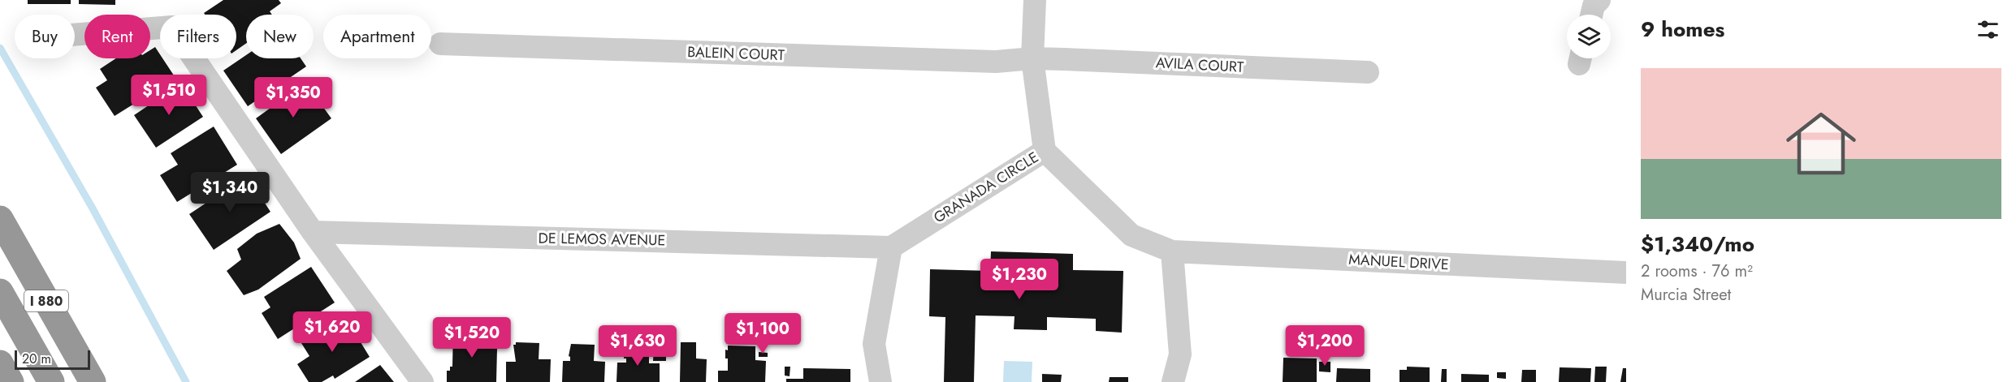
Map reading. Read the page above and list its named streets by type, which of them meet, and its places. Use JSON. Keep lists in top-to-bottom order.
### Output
{
  "streets": {
    "highway": ["I 880"],
    "street": [
      "BALEIN COURT",
      "AVILA COURT",
      "GRANADA CIRCLE",
      "DE LEMOS AVENUE",
      "MANUEL DRIVE"
    ]
  },
  "crossings": [
    ["BALEIN COURT", "AVILA COURT"],
    ["GRANADA CIRCLE", "DE LEMOS AVENUE"],
    ["GRANADA CIRCLE", "MANUEL DRIVE"]
  ],
  "scale_bar": "20 m",
  "page": {
    "heading": "9 homes",
    "chip": [
      "Buy",
      "Rent",
      "Filters",
      "New",
      "Apartment"
    ],
    "list": [
      {
        "name": "$1,340/mo",
        "note": "2 rooms · 76 m² · Murcia Street"
      }
    ],
    "price": [
      "$1,510",
      "$1,350",
      "$1,340",
      "$1,230",
      "$1,620",
      "$1,100",
      "$1,520",
      "$1,630",
      "$1,200"
    ],
    "scale": "20 m"
  }
}
